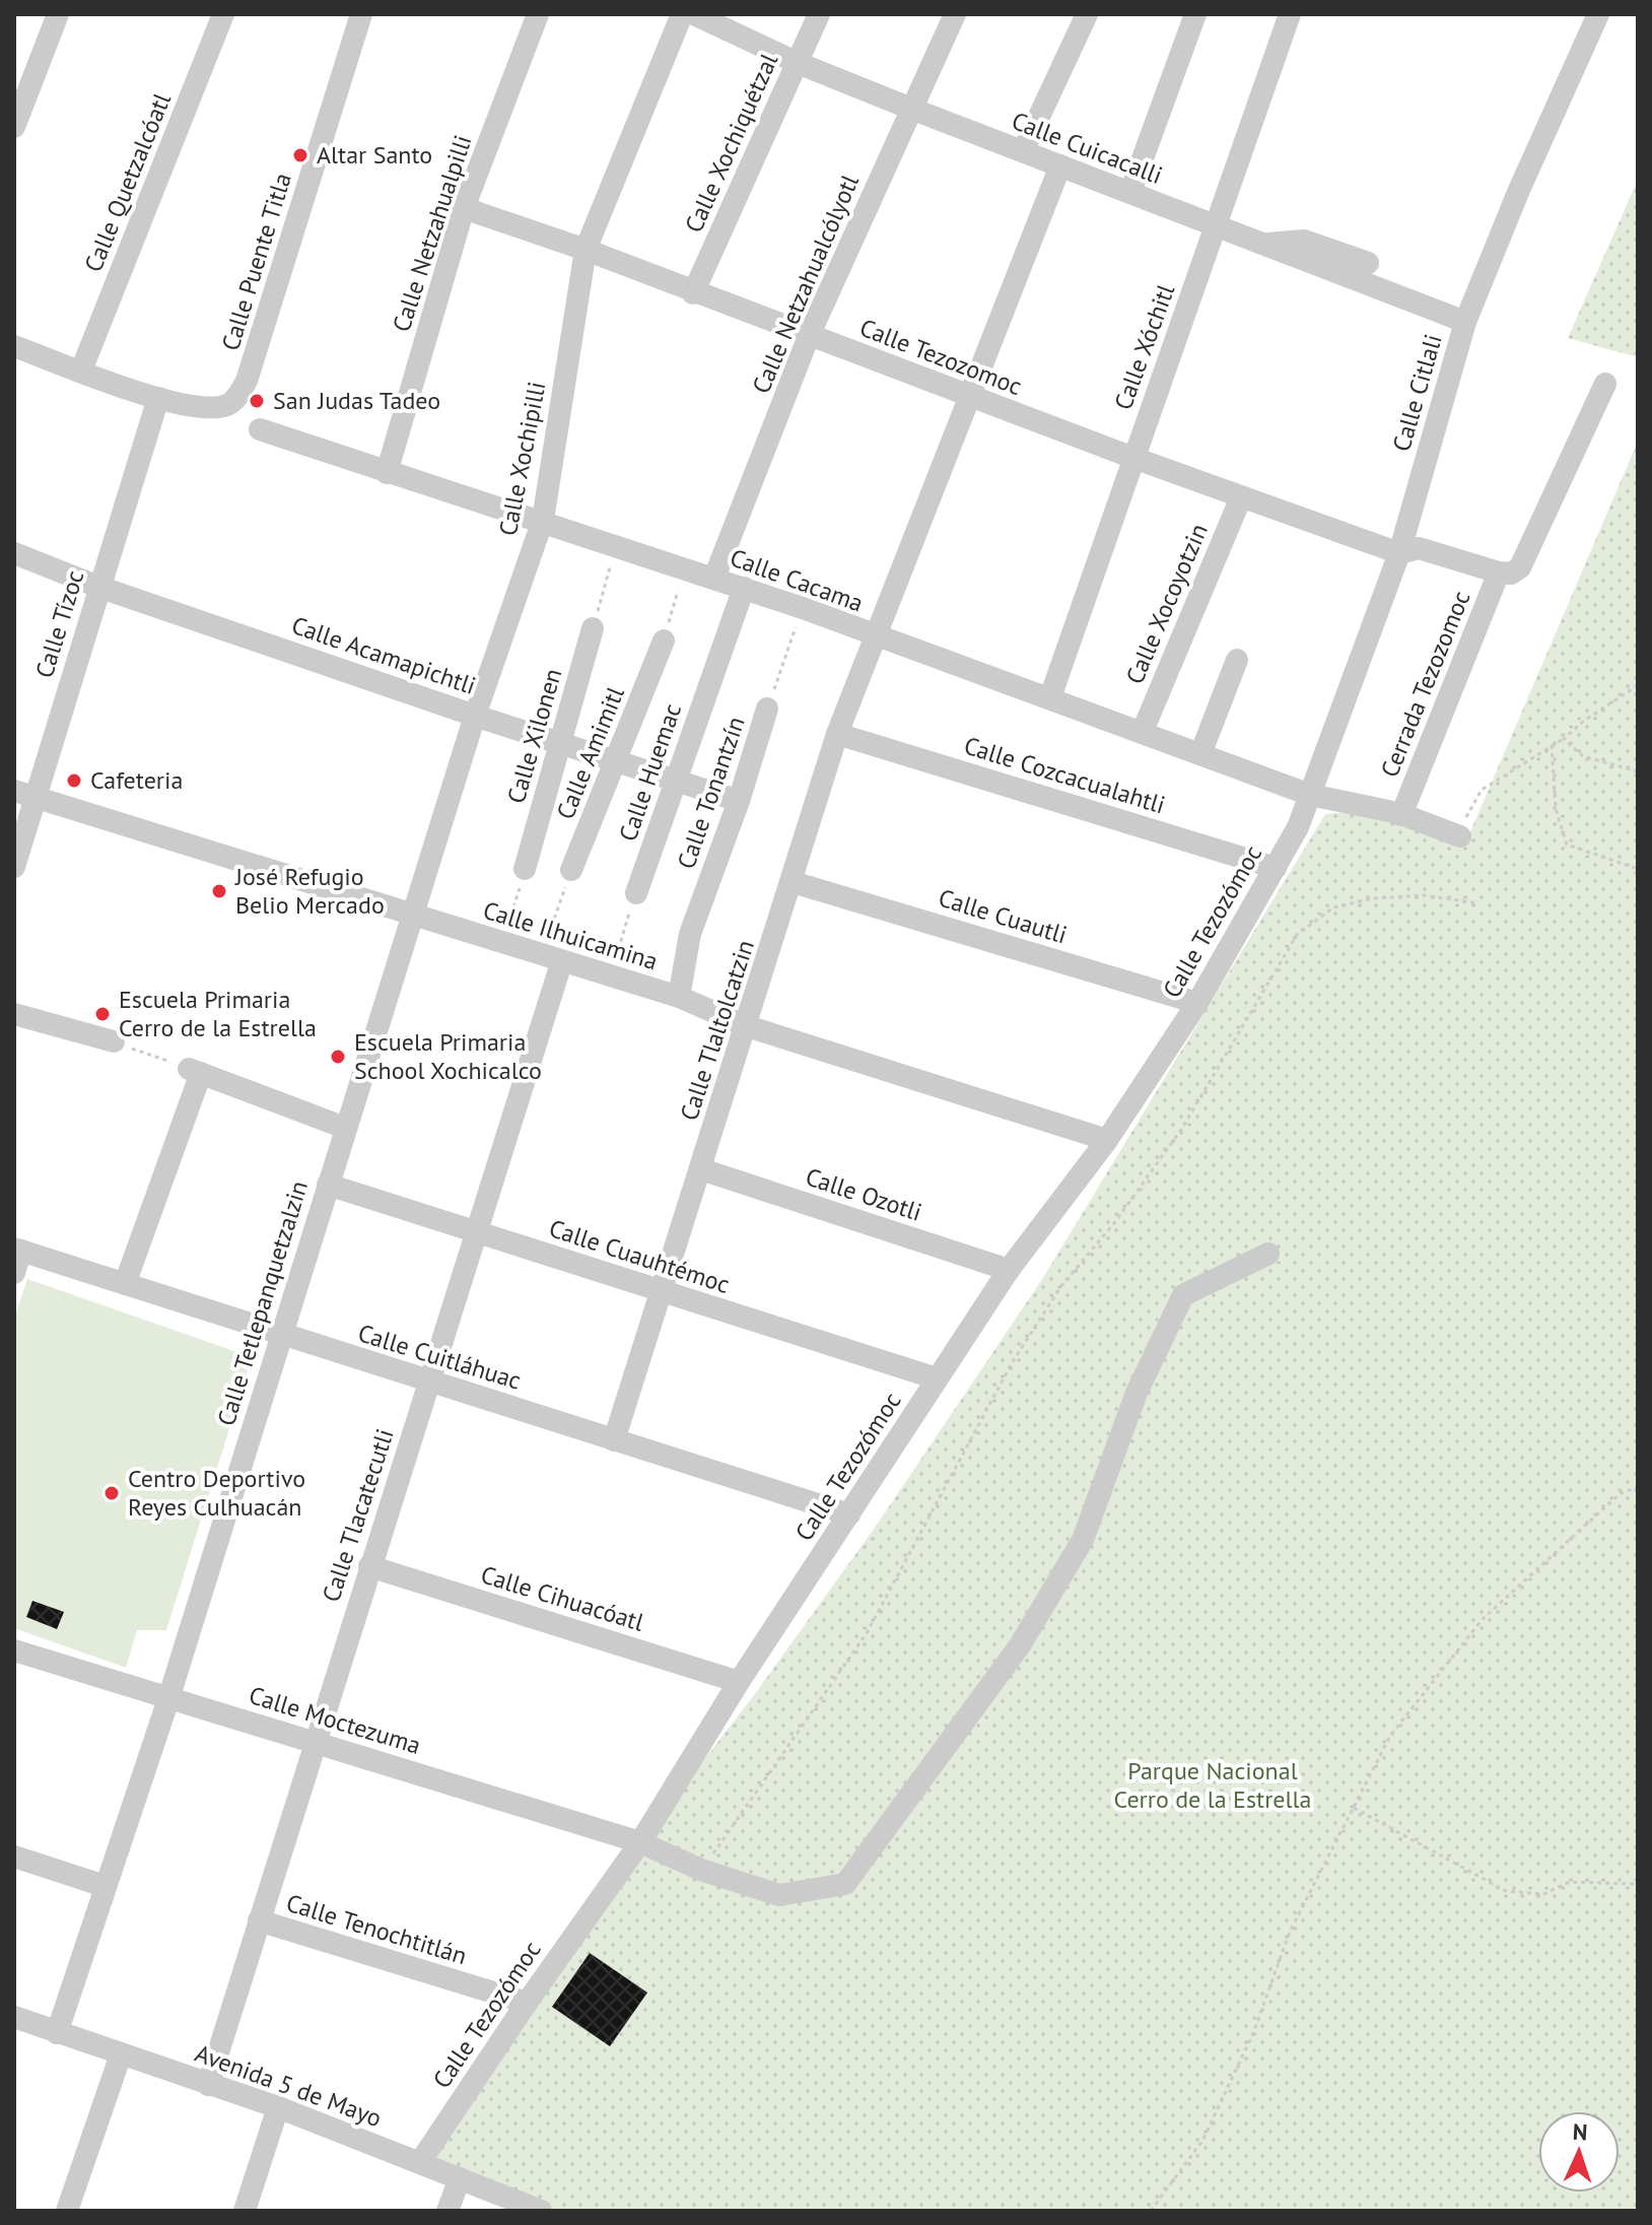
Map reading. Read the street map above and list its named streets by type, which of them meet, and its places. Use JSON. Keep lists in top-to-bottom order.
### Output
{
  "streets": {
    "street": [
      "Calle Xochiquétzal",
      "Calle Cuicacalli",
      "Calle Quetzalcóatl",
      "Calle Netzahualpilli",
      "Calle Puente Titla",
      "Calle Netzahualcólyotl",
      "Calle Xóchitl",
      "Calle Tezozomoc",
      "Calle Citlali",
      "Calle Xochipilli",
      "Calle Cacama",
      "Calle Xocoyotzin",
      "Calle Tízoc",
      "Calle Acamapichtli",
      "Cerrada Tezozomoc",
      "Calle Xilonen",
      "Calle Amimitl",
      "Calle Huemac",
      "Calle Cozcacualahtli",
      "Calle Tonantzín",
      "Calle Cuautli",
      "Calle Tezozómoc",
      "Calle Ilhuicamina",
      "Calle Tlaltolcatzin",
      "Calle Ozotli",
      "Calle Cuauhtémoc",
      "Calle Tetlepanquetzalzin",
      "Calle Cuitláhuac",
      "Calle Tlacatecutli",
      "Calle Cihuacóatl",
      "Calle Moctezuma",
      "Calle Tenochtitlán",
      "Avenida 5 de Mayo"
    ]
  },
  "crossings": [
    ["Calle Xochiquétzal", "Calle Cuicacalli"],
    ["Calle Xochiquétzal", "Calle Tezozomoc"],
    ["Calle Cuicacalli", "Calle Netzahualcólyotl"],
    ["Calle Cuicacalli", "Calle Xóchitl"],
    ["Calle Cuicacalli", "Calle Citlali"],
    ["Calle Netzahualpilli", "Calle Tezozomoc"],
    ["Calle Netzahualpilli", "Calle Cacama"],
    ["Calle Puente Titla", "Calle Tízoc"],
    ["Calle Netzahualcólyotl", "Calle Tezozomoc"],
    ["Calle Netzahualcólyotl", "Calle Cacama"],
    ["Calle Xóchitl", "Calle Tezozomoc"],
    ["Calle Xóchitl", "Calle Cacama"],
    ["Calle Tezozomoc", "Calle Citlali"],
    ["Calle Tezozomoc", "Calle Xochipilli"],
    ["Calle Tezozomoc", "Calle Xocoyotzin"],
    ["Calle Tezozomoc", "Cerrada Tezozomoc"],
    ["Calle Citlali", "Calle Cacama"],
    ["Calle Citlali", "Cerrada Tezozomoc"],
    ["Calle Citlali", "Calle Tezozómoc"],
    ["Calle Xochipilli", "Calle Cacama"],
    ["Calle Xochipilli", "Calle Acamapichtli"],
    ["Calle Xochipilli", "Calle Ilhuicamina"],
    ["Calle Xochipilli", "Calle Tetlepanquetzalzin"],
    ["Calle Cacama", "Calle Xocoyotzin"],
    ["Calle Cacama", "Cerrada Tezozomoc"],
    ["Calle Cacama", "Calle Huemac"],
    ["Calle Cacama", "Calle Tonantzín"],
    ["Calle Cacama", "Calle Tezozómoc"],
    ["Calle Cacama", "Calle Tlaltolcatzin"],
    ["Calle Tízoc", "Calle Acamapichtli"],
    ["Calle Tízoc", "Calle Ilhuicamina"],
    ["Calle Acamapichtli", "Calle Xilonen"],
    ["Calle Acamapichtli", "Calle Amimitl"],
    ["Calle Acamapichtli", "Calle Huemac"],
    ["Calle Acamapichtli", "Calle Tonantzín"],
    ["Calle Cozcacualahtli", "Calle Tezozómoc"],
    ["Calle Cozcacualahtli", "Calle Tlaltolcatzin"],
    ["Calle Tonantzín", "Calle Ilhuicamina"],
    ["Calle Cuautli", "Calle Tezozómoc"],
    ["Calle Cuautli", "Calle Tlaltolcatzin"],
    ["Calle Tezozómoc", "Calle Ilhuicamina"],
    ["Calle Tezozómoc", "Calle Ozotli"],
    ["Calle Tezozómoc", "Calle Cuauhtémoc"],
    ["Calle Tezozómoc", "Calle Cuitláhuac"],
    ["Calle Tezozómoc", "Calle Cihuacóatl"],
    ["Calle Tezozómoc", "Calle Moctezuma"],
    ["Calle Tezozómoc", "Calle Tenochtitlán"],
    ["Calle Tezozómoc", "Avenida 5 de Mayo"],
    ["Calle Ilhuicamina", "Calle Tlaltolcatzin"],
    ["Calle Ilhuicamina", "Calle Tetlepanquetzalzin"],
    ["Calle Ilhuicamina", "Calle Tlacatecutli"],
    ["Calle Tlaltolcatzin", "Calle Ozotli"],
    ["Calle Tlaltolcatzin", "Calle Cuauhtémoc"],
    ["Calle Tlaltolcatzin", "Calle Cuitláhuac"],
    ["Calle Cuauhtémoc", "Calle Tetlepanquetzalzin"],
    ["Calle Cuauhtémoc", "Calle Tlacatecutli"],
    ["Calle Tetlepanquetzalzin", "Calle Cuitláhuac"],
    ["Calle Tetlepanquetzalzin", "Calle Moctezuma"],
    ["Calle Tetlepanquetzalzin", "Avenida 5 de Mayo"],
    ["Calle Cuitláhuac", "Calle Tlacatecutli"],
    ["Calle Tlacatecutli", "Calle Cihuacóatl"],
    ["Calle Tlacatecutli", "Calle Moctezuma"],
    ["Calle Tlacatecutli", "Calle Tenochtitlán"],
    ["Calle Tlacatecutli", "Avenida 5 de Mayo"]
  ],
  "parks": ["Parque Nacional Cerro de la Estrella"],
  "places": [
    "Altar Santo",
    "San Judas Tadeo",
    "Cafeteria",
    "José Refugio Belio Mercado",
    "Escuela Primaria Cerro de la Estrella",
    "Escuela Primaria School Xochicalco",
    "Centro Deportivo Reyes Culhuacán"
  ],
  "north": "top"
}
